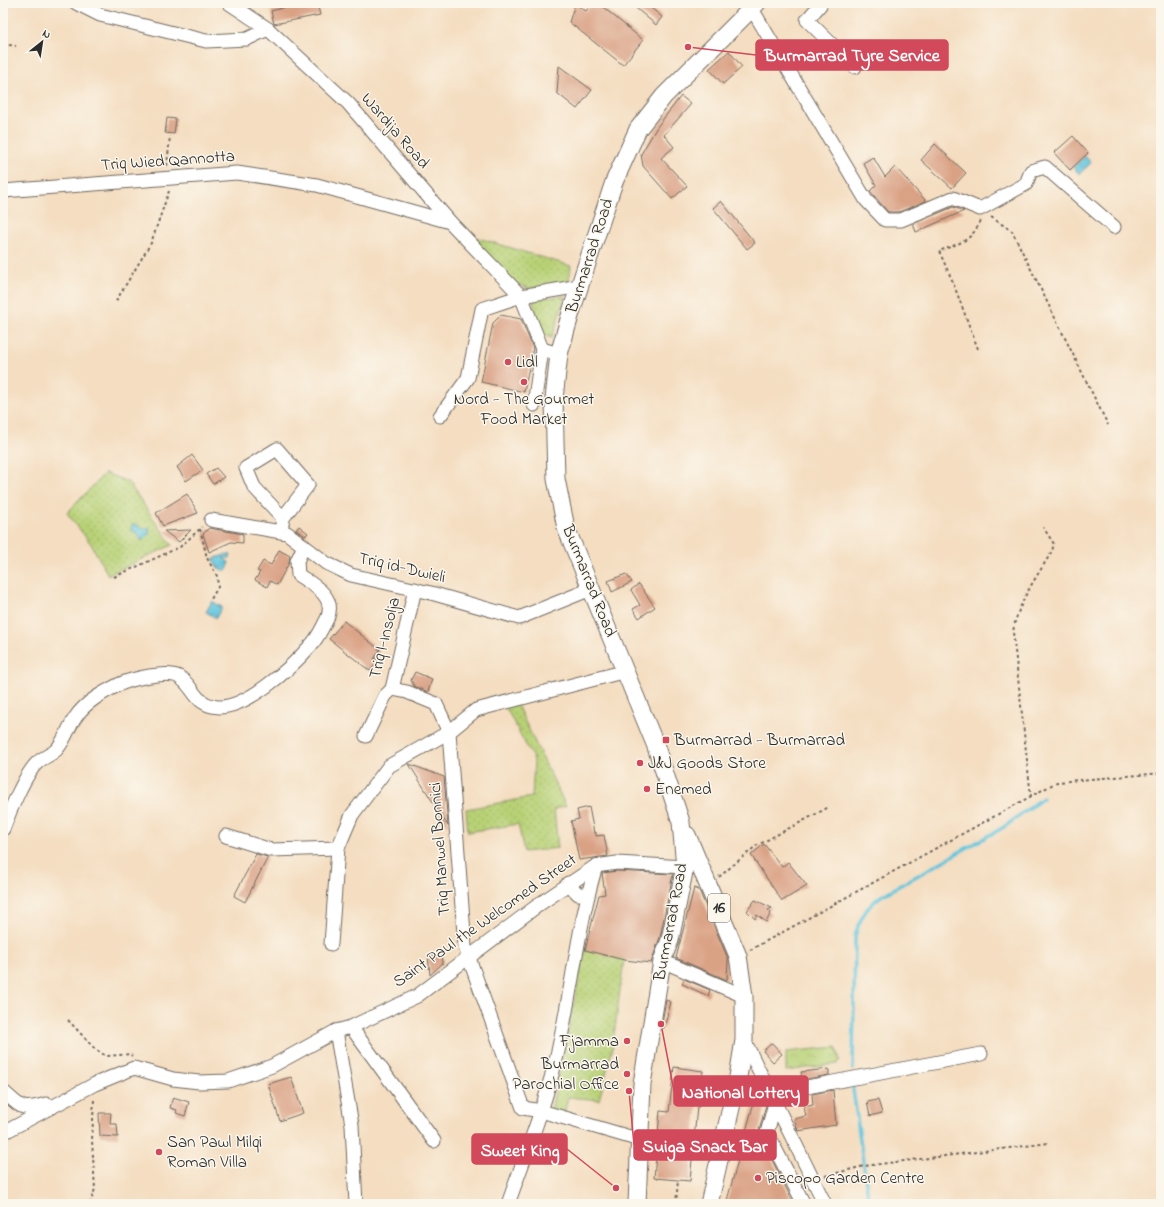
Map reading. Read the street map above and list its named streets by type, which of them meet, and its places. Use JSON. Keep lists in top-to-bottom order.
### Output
{
  "streets": {
    "main road": ["Burmarrad Road", "16"],
    "street": [
      "Wardija Road",
      "Triq Wied Qannotta",
      "Triq id-Dwieli",
      "Triq l-Insolja",
      "Triq Manwel Bonnici",
      "Saint Paul the Welcomed Street"
    ]
  },
  "crossings": [
    ["Wardija Road", "Triq Wied Qannotta"],
    ["Burmarrad Road", "Triq id-Dwieli"],
    ["Burmarrad Road", "16"],
    ["Burmarrad Road", "Saint Paul the Welcomed Street"],
    ["Triq id-Dwieli", "Triq l-Insolja"],
    ["Triq l-Insolja", "Triq Manwel Bonnici"],
    ["Triq Manwel Bonnici", "Saint Paul the Welcomed Street"]
  ],
  "places": {
    "other": [
      "Burmarrad Tyre Service",
      "Lidl",
      "Nord - The Gourmet Food Market",
      "J&J Goods Store",
      "Enemed",
      "National Lottery",
      "Fjamma",
      "Burmarrad Parochial Office",
      "Suiga Snack Bar",
      "San Pawl Milqi Roman Villa",
      "Piscopo Garden Centre",
      "Sweet King"
    ],
    "transit": ["Burmarrad - Burmarrad"]
  },
  "north": "top right"
}
